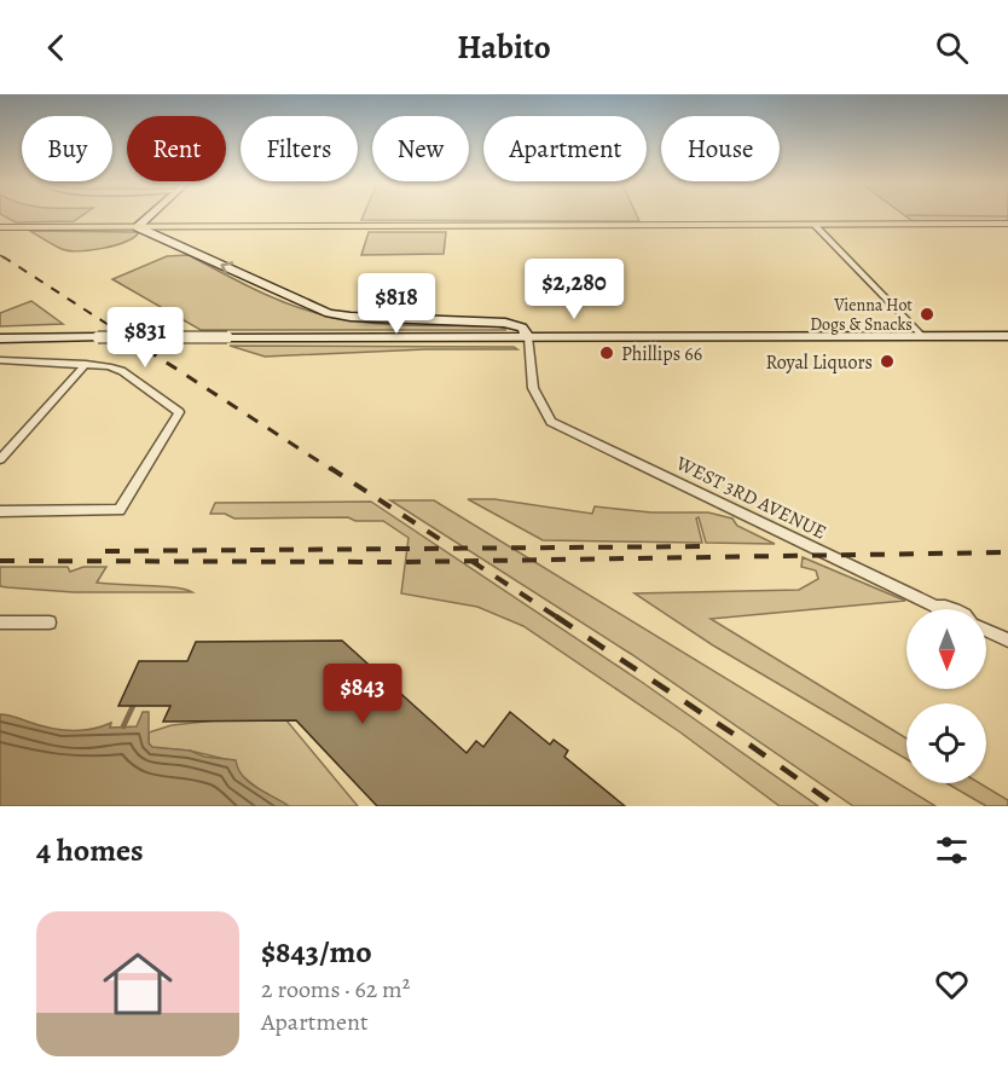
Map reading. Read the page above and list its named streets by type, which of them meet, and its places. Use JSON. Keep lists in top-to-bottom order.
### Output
{
  "streets": {
    "street": ["WEST 3RD AVENUE"]
  },
  "places": ["Vienna Hot Dogs & Snacks", "Phillips 66", "Royal Liquors"],
  "north": "bottom",
  "page": {
    "header": "Habito",
    "chip": [
      "Buy",
      "Rent",
      "Filters",
      "New",
      "Apartment",
      "House"
    ],
    "price": [
      "$2,280",
      "$818",
      "$831",
      "$843"
    ],
    "heading": "4 homes",
    "list": [
      {
        "name": "$843/mo",
        "note": "2 rooms · 62 m² · Apartment"
      }
    ]
  }
}
